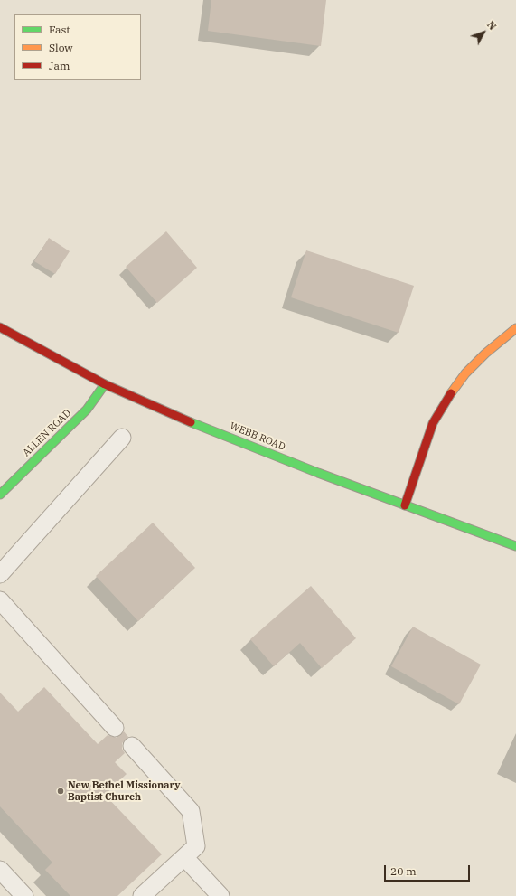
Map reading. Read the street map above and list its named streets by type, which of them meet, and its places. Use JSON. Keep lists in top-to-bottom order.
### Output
{
  "streets": {
    "street": ["ALLEN ROAD", "WEBB ROAD"]
  },
  "crossings": [
    ["ALLEN ROAD", "WEBB ROAD"]
  ],
  "places": ["New Bethel Missionary Baptist Church"],
  "legend": ["Fast", "Slow", "Jam"],
  "scale_bar": "20 m",
  "north": "top right"
}
